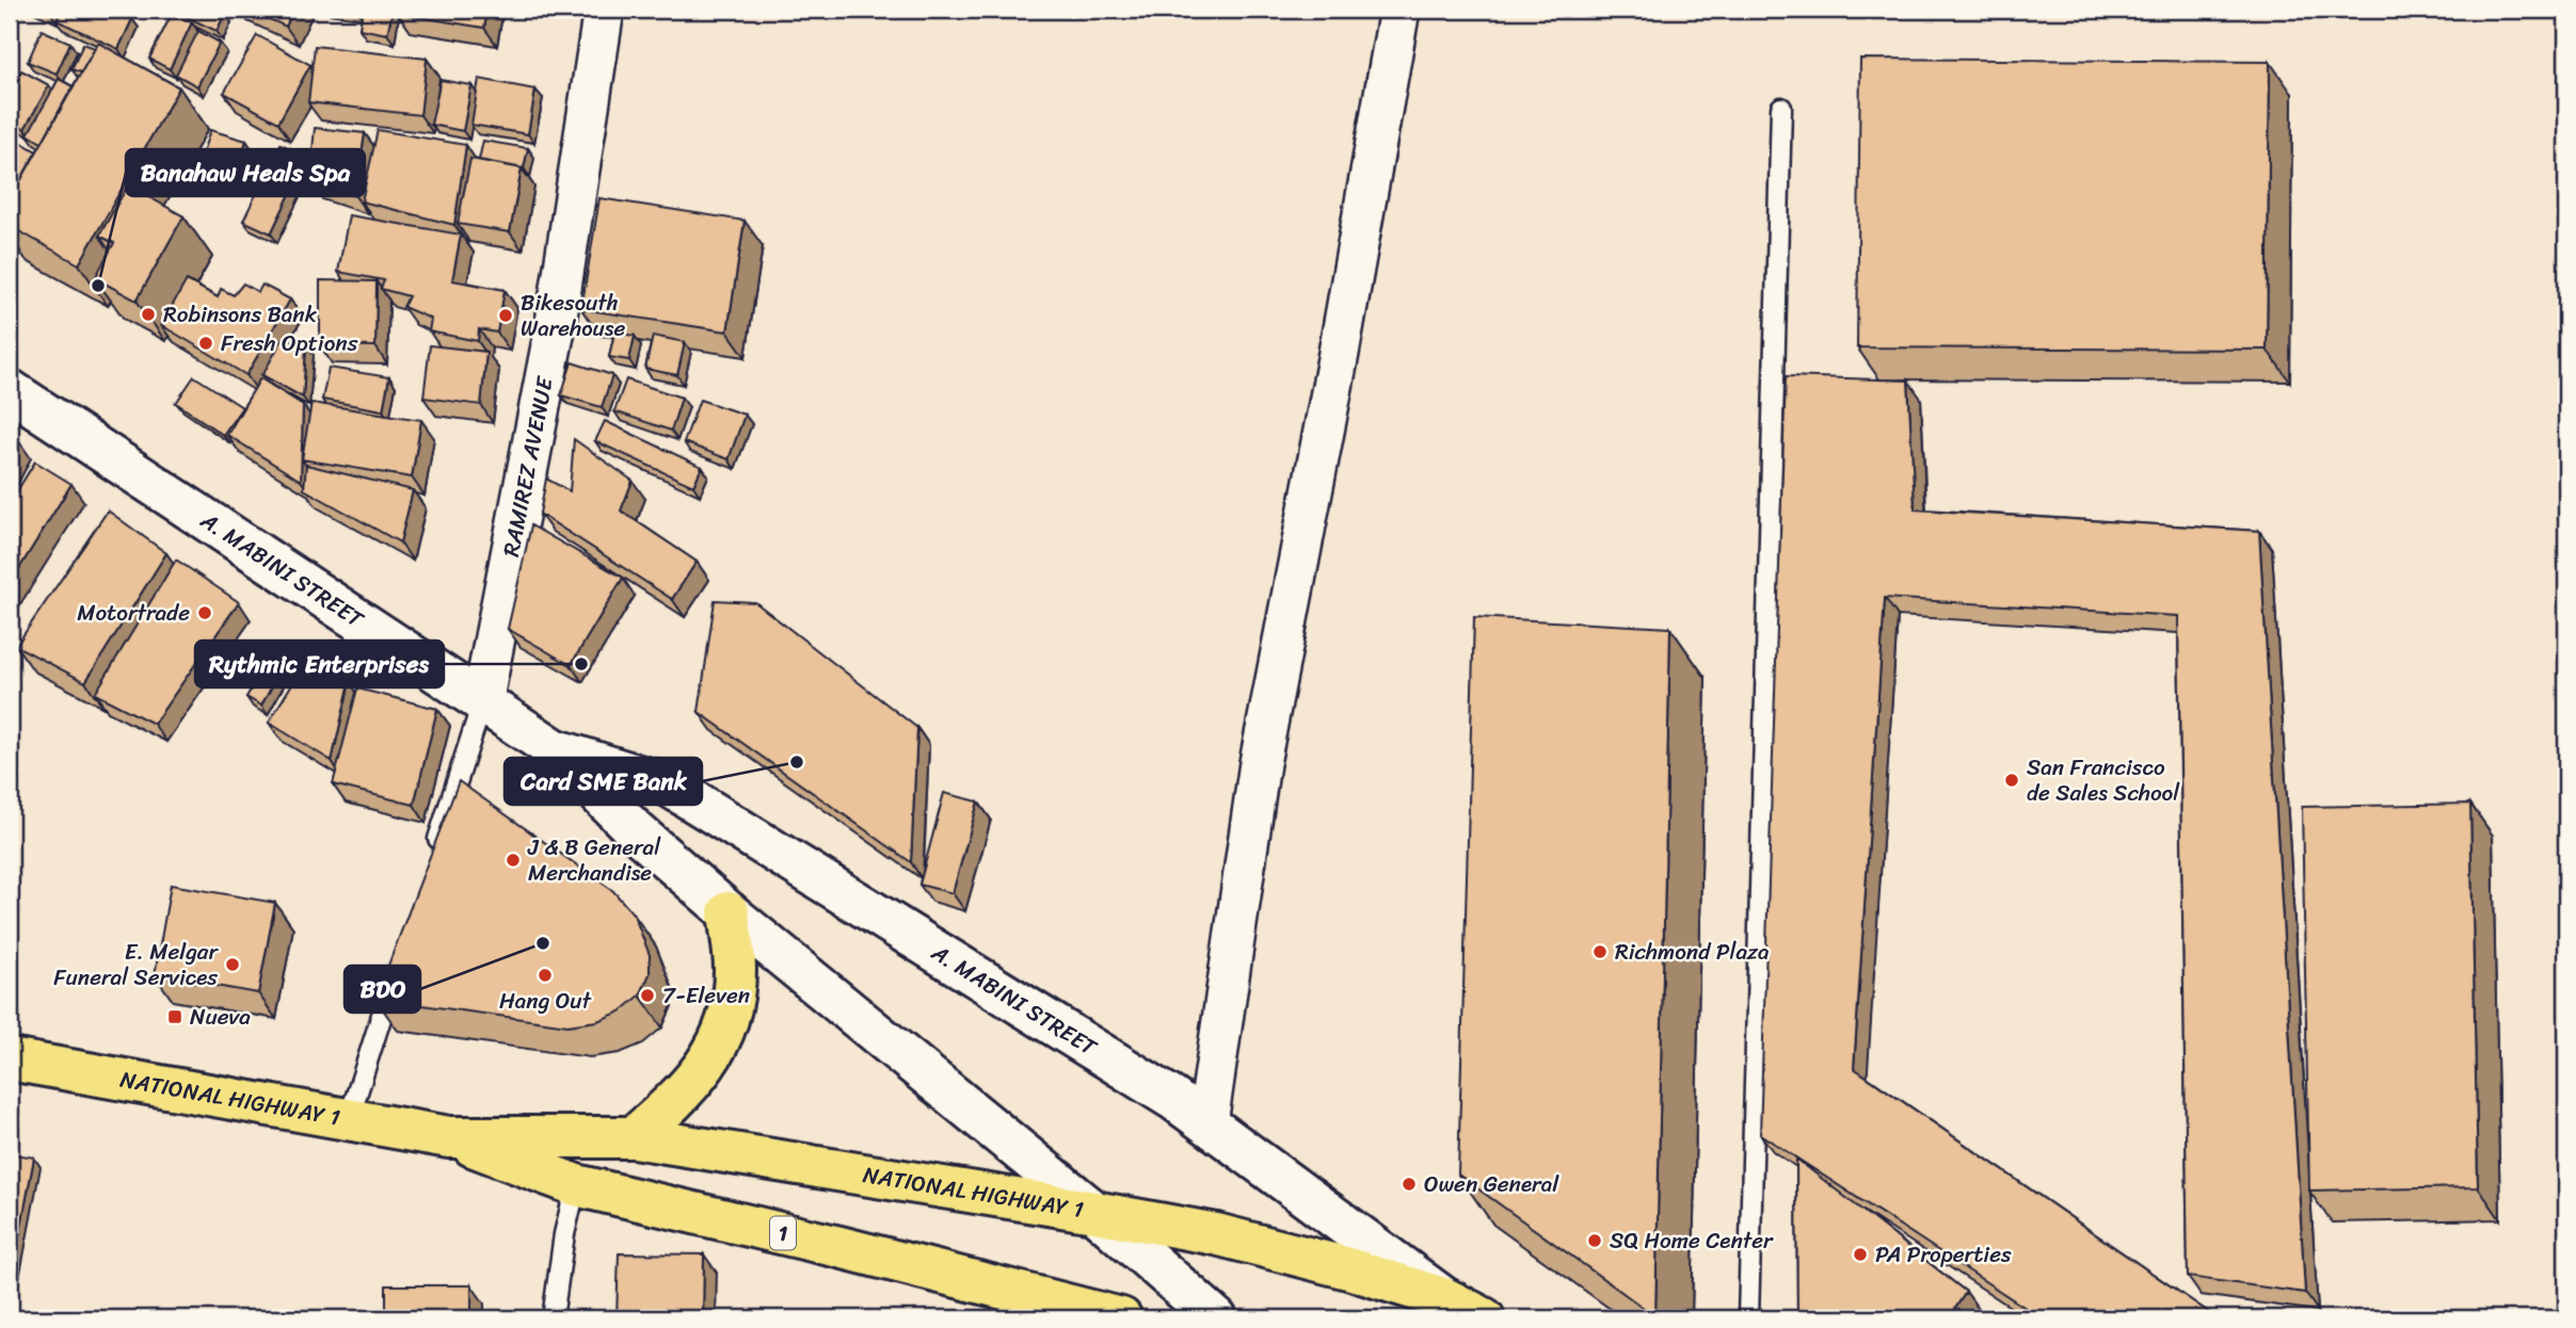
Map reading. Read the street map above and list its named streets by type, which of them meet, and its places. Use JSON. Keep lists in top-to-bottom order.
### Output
{
  "streets": {
    "highway": ["NATIONAL HIGHWAY 1", "1"],
    "main road": ["A. MABINI STREET"],
    "street": ["RAMIREZ AVENUE"]
  },
  "crossings": [
    ["RAMIREZ AVENUE", "A. MABINI STREET"],
    ["A. MABINI STREET", "NATIONAL HIGHWAY 1"]
  ],
  "places": {
    "other": [
      "Banahaw Heals Spa",
      "Robinsons Bank",
      "Bikesouth Warehouse",
      "Fresh Options",
      "Motortrade",
      "Rythmic Enterprises",
      "Card SME Bank",
      "San Francisco de Sales School",
      "J & B General Merchandise",
      "BDO",
      "Richmond Plaza",
      "E. Melgar Funeral Services",
      "Hang Out",
      "7-Eleven",
      "Owen General",
      "SQ Home Center",
      "PA Properties"
    ],
    "transit": ["Nueva"]
  }
}
